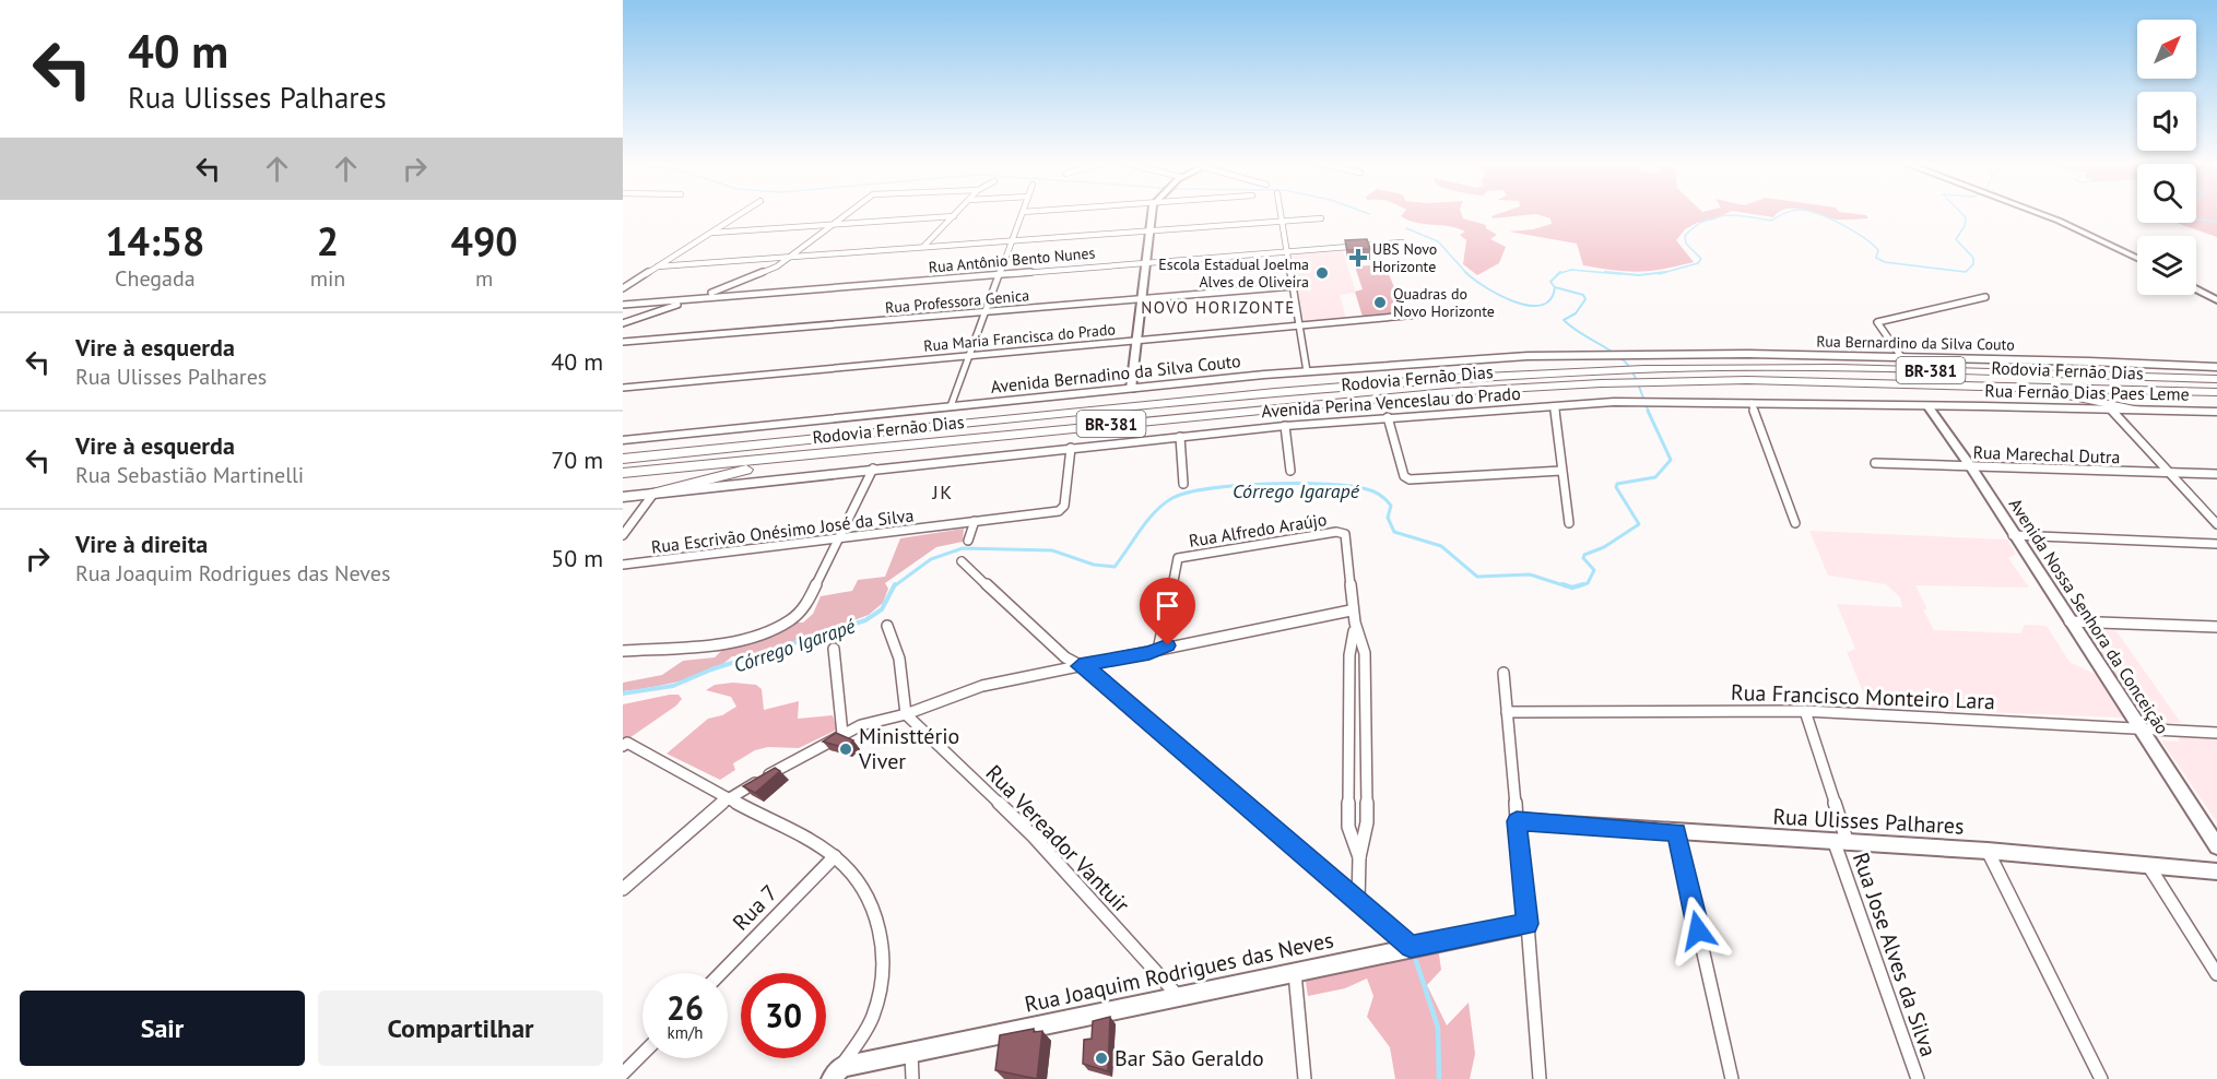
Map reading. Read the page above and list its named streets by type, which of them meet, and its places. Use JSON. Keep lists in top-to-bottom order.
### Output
{
  "streets": {
    "highway": ["BR-381", "Rodovia Fernão Dias"],
    "main road": [
      "Rua Bernardino da Silva Couto",
      "Avenida Bernadino da Silva Couto",
      "Rua Fernão Dias Paes Leme",
      "Avenida Perina Venceslau do Prado"
    ],
    "street": [
      "Rua Antônio Bento Nunes",
      "Rua Professora Genica",
      "Rua Maria Francisca do Prado",
      "Rua Marechal Dutra",
      "Rua Alfredo Araújo",
      "Rua Escrivão Onésimo José da Silva",
      "Avenida Nossa Senhora da Conceição",
      "Rua Francisco Monteiro Lara",
      "Rua Ulisses Palhares",
      "Rua Vereador Vantuir",
      "Rua 7",
      "Rua Jose Alves da Silva",
      "Rua Joaquim Rodrigues das Neves"
    ]
  },
  "crossings": [
    ["Rua Bernardino da Silva Couto", "Avenida Bernadino da Silva Couto"],
    ["Rua Fernão Dias Paes Leme", "Avenida Perina Venceslau do Prado"],
    ["Rua Fernão Dias Paes Leme", "Avenida Nossa Senhora da Conceição"],
    ["Avenida Perina Venceslau do Prado", "Rua Escrivão Onésimo José da Silva"],
    ["Rua Marechal Dutra", "Avenida Nossa Senhora da Conceição"],
    ["Avenida Nossa Senhora da Conceição", "Rua Francisco Monteiro Lara"],
    ["Rua Francisco Monteiro Lara", "Rua Jose Alves da Silva"],
    ["Rua Ulisses Palhares", "Rua Jose Alves da Silva"],
    ["Rua Vereador Vantuir", "Rua Joaquim Rodrigues das Neves"]
  ],
  "districts": ["NOVO HORIZONTE", "JK"],
  "water": ["Córrego Igarapé"],
  "places": {
    "health": ["UBS Novo Horizonte"],
    "other": [
      "Escola Estadual Joelma Alves de Oliveira",
      "Quadras do Novo Horizonte",
      "Ministtério Viver",
      "Bar São Geraldo"
    ]
  },
  "north": "top right",
  "page": {
    "turn": ["40 m", "Rua Ulisses Palhares"],
    "eta": [
      "14:58",
      "Chegada",
      "2",
      "min",
      "490",
      "m"
    ],
    "list": [
      {
        "name": "Vire à esquerda",
        "note": "Rua Ulisses Palhares",
        "value": "40 m"
      },
      {
        "name": "Vire à esquerda",
        "note": "Rua Sebastião Martinelli",
        "value": "70 m"
      },
      {
        "name": "Vire à direita",
        "note": "Rua Joaquim Rodrigues das Neves",
        "value": "50 m"
      }
    ],
    "speed": "26 km/h",
    "limit": "30",
    "buttons": ["Sair", "Compartilhar"]
  }
}
